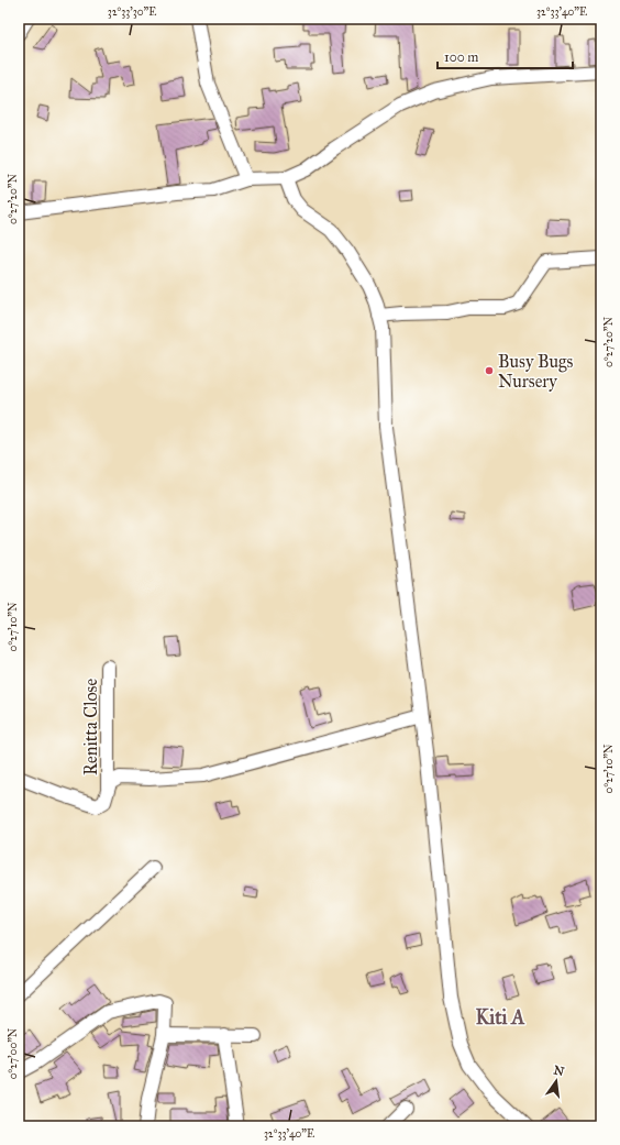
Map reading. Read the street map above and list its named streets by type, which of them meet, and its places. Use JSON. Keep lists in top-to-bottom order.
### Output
{
  "streets": {
    "street": ["Renitta Close"]
  },
  "districts": ["Kiti A"],
  "places": ["Busy Bugs Nursery"],
  "scale_bar": "100 m",
  "north": "top",
  "coordinates": [
    "32°33'30\"E",
    "32°33'40\"E",
    "0°27'20\"N",
    "0°27'10\"N",
    "0°27'00\"N"
  ]
}
